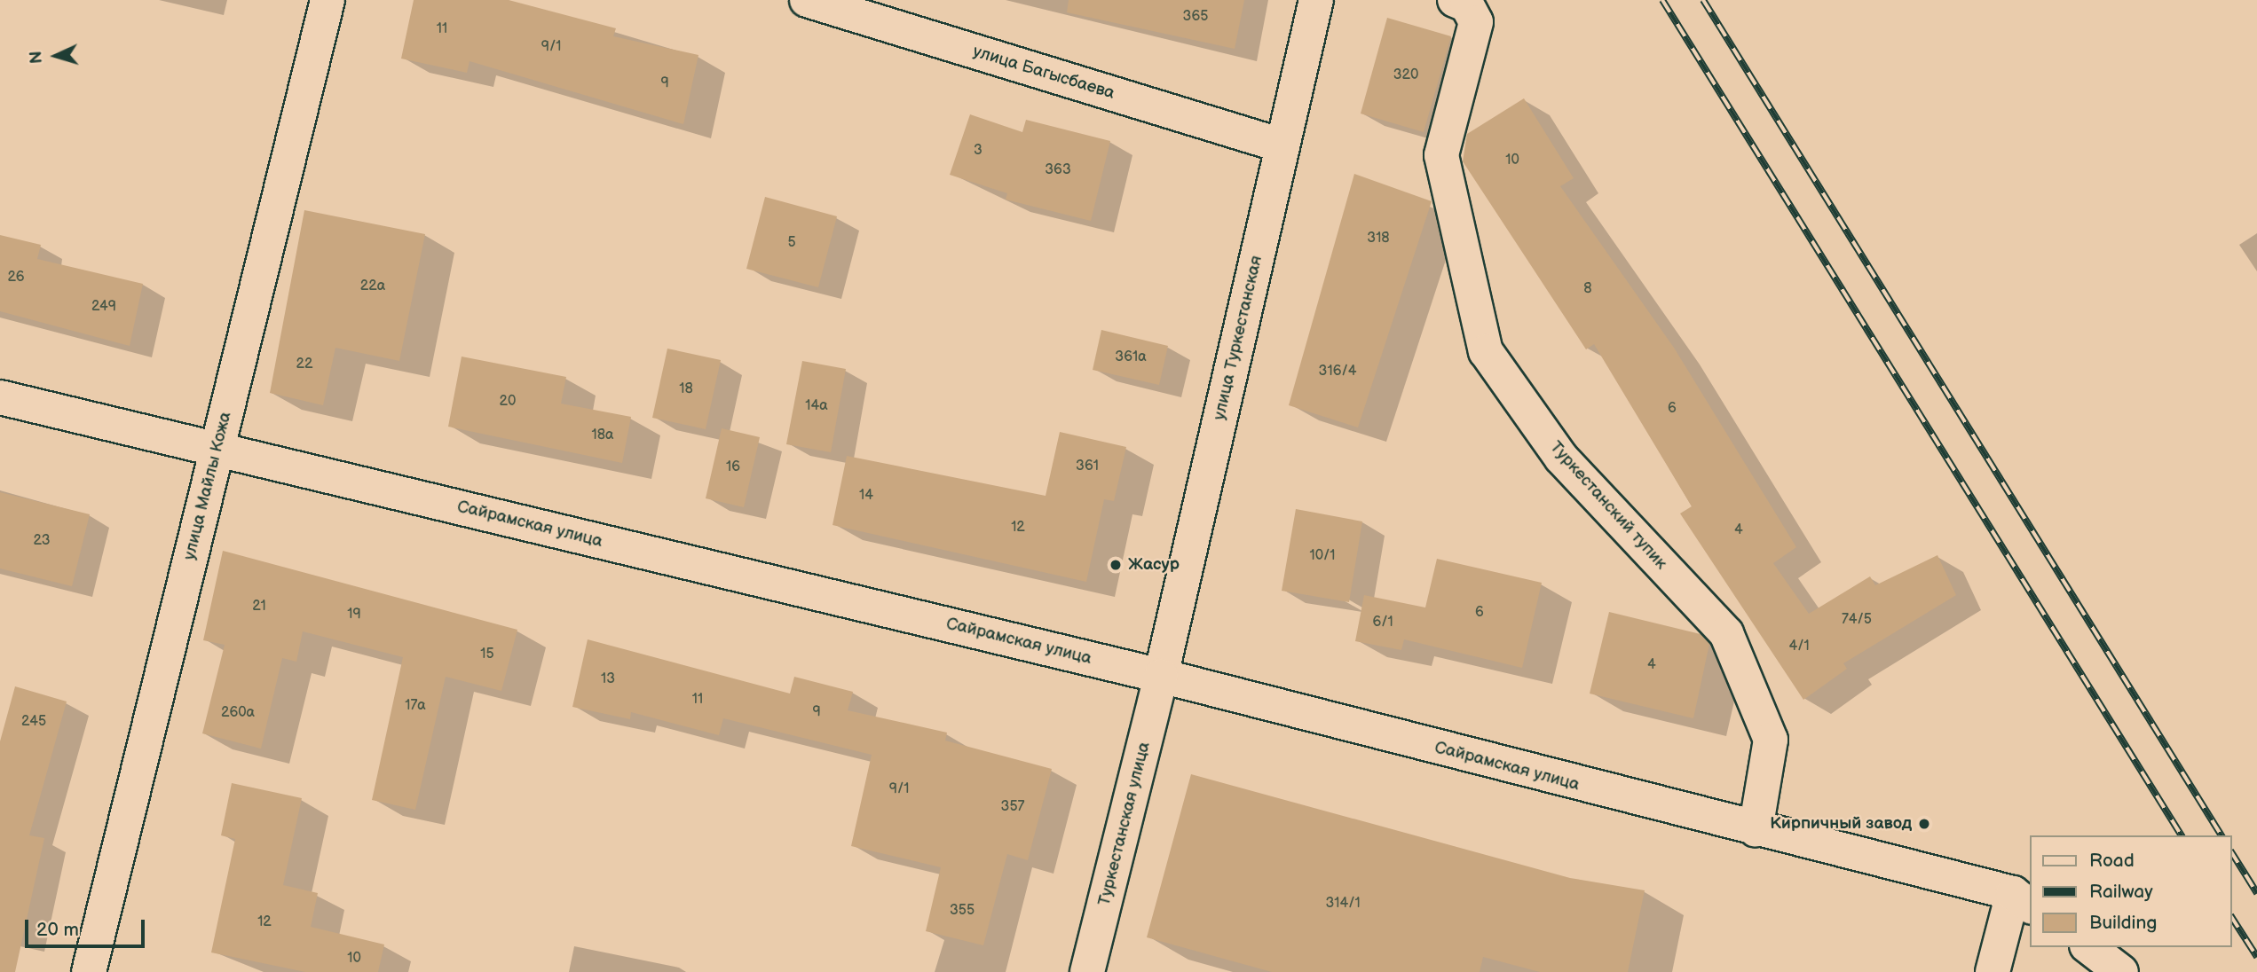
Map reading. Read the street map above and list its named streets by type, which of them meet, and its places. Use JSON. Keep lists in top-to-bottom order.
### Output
{
  "streets": {
    "street": [
      "улица Багысбаева",
      "улица Туркестанская",
      "улица Майлы Кожа",
      "Туркестанский тупик",
      "Сайрамская улица",
      "Туркестанская улица"
    ]
  },
  "crossings": [
    ["улица Багысбаева", "улица Туркестанская"],
    ["улица Туркестанская", "Сайрамская улица"],
    ["улица Туркестанская", "Туркестанская улица"],
    ["улица Майлы Кожа", "Сайрамская улица"],
    ["Туркестанский тупик", "Сайрамская улица"],
    ["Сайрамская улица", "Туркестанская улица"]
  ],
  "places": ["Жасур", "Кирпичный завод"],
  "house_numbers": [
    "365",
    "11",
    "9/1",
    "320",
    "9",
    "3",
    "10",
    "363",
    "318",
    "5",
    "26",
    "22а",
    "8",
    "249",
    "361а",
    "22",
    "316/4",
    "18",
    "20",
    "14а",
    "6",
    "18а",
    "361",
    "16",
    "14",
    "12",
    "4",
    "23",
    "10/1",
    "21",
    "6",
    "19",
    "74/5",
    "6/1",
    "4/1",
    "15",
    "4",
    "13",
    "11",
    "17а",
    "9",
    "260а",
    "245",
    "9/1",
    "357",
    "314/1",
    "355",
    "12",
    "10"
  ],
  "legend": ["Road", "Railway", "Building"],
  "scale_bar": "20 m",
  "north": "left"
}
